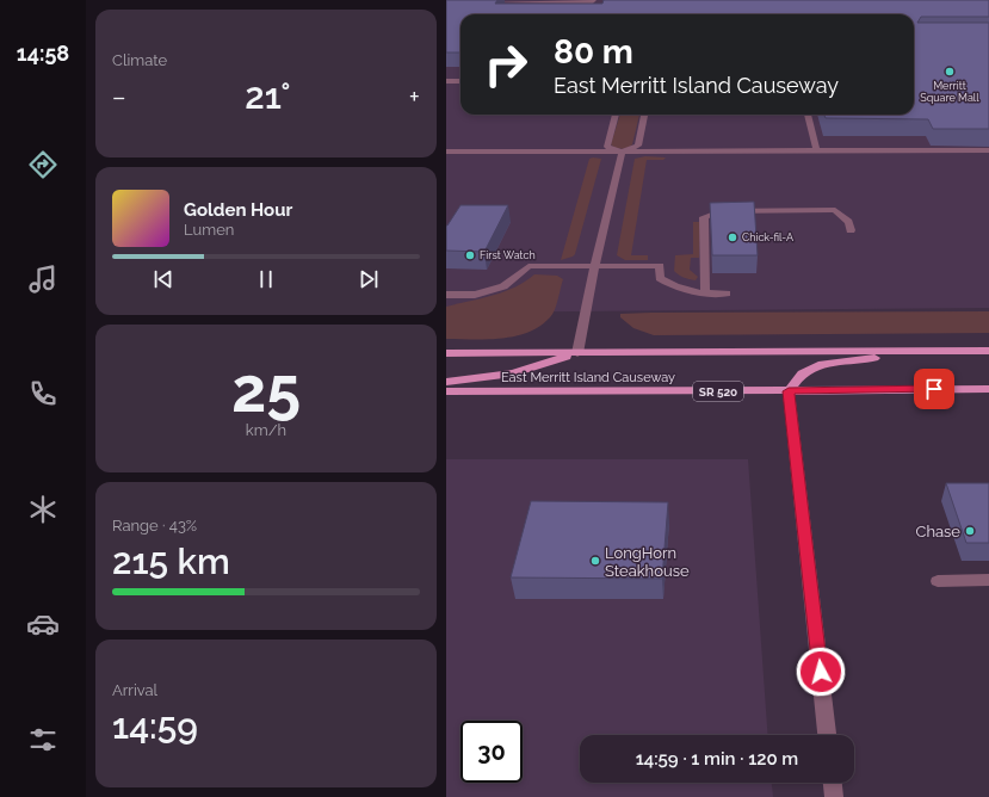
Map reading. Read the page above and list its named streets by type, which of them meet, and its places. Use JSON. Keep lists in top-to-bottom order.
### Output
{
  "streets": {
    "main road": ["East Merritt Island Causeway", "SR 520"]
  },
  "places": [
    "Merritt Square Mall",
    "Chick-fil-A",
    "First Watch",
    "Chase",
    "LongHorn Steakhouse"
  ],
  "page": {
    "tabs": "14:58",
    "tile": [
      "Climate",
      ["25", "km/h"],
      ["Range · 43%", "215 km"],
      ["Arrival", "14:59"]
    ],
    "turn": ["80 m", "East Merritt Island Causeway"],
    "heat": ["−", "21°", "+"],
    "song": ["Golden Hour", "Lumen"],
    "limit": "30",
    "trip": "14:59 · 1 min · 120 m"
  }
}
